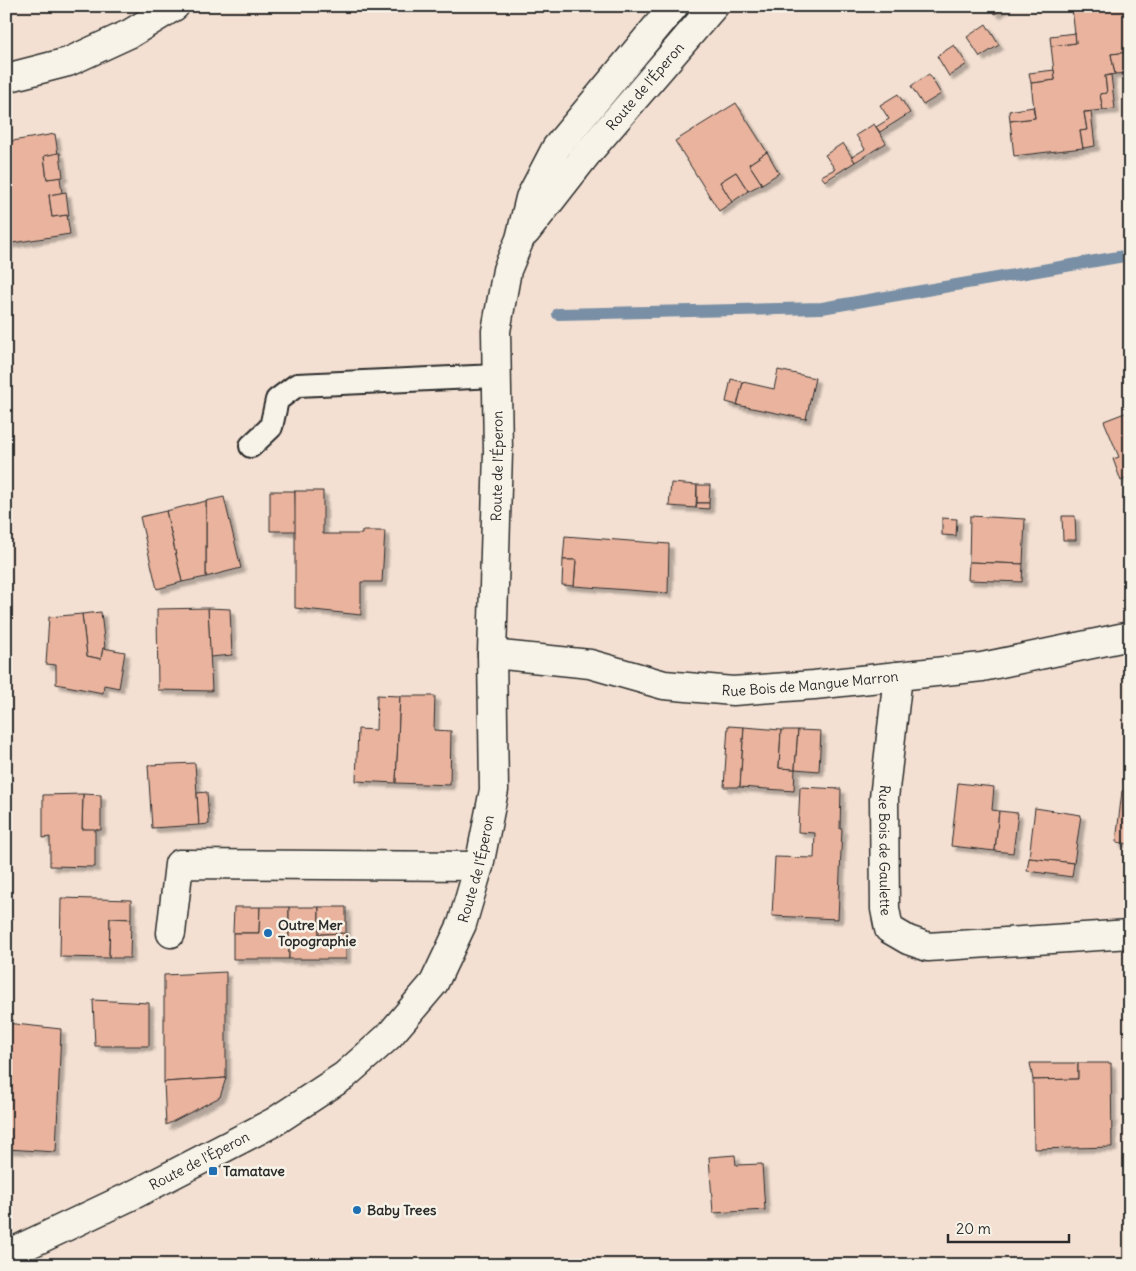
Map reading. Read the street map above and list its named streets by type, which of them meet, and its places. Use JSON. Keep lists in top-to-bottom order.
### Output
{
  "streets": {
    "main road": ["Route de l'Éperon", "Rue Bois de Mangue Marron", "Rue Bois de Gaulette"]
  },
  "crossings": [
    ["Route de l'Éperon", "Rue Bois de Mangue Marron"],
    ["Rue Bois de Mangue Marron", "Rue Bois de Gaulette"]
  ],
  "places": {
    "other": ["Outre Mer Topographie", "Baby Trees"],
    "transit": ["Tamatave"]
  },
  "scale_bar": "20 m"
}
